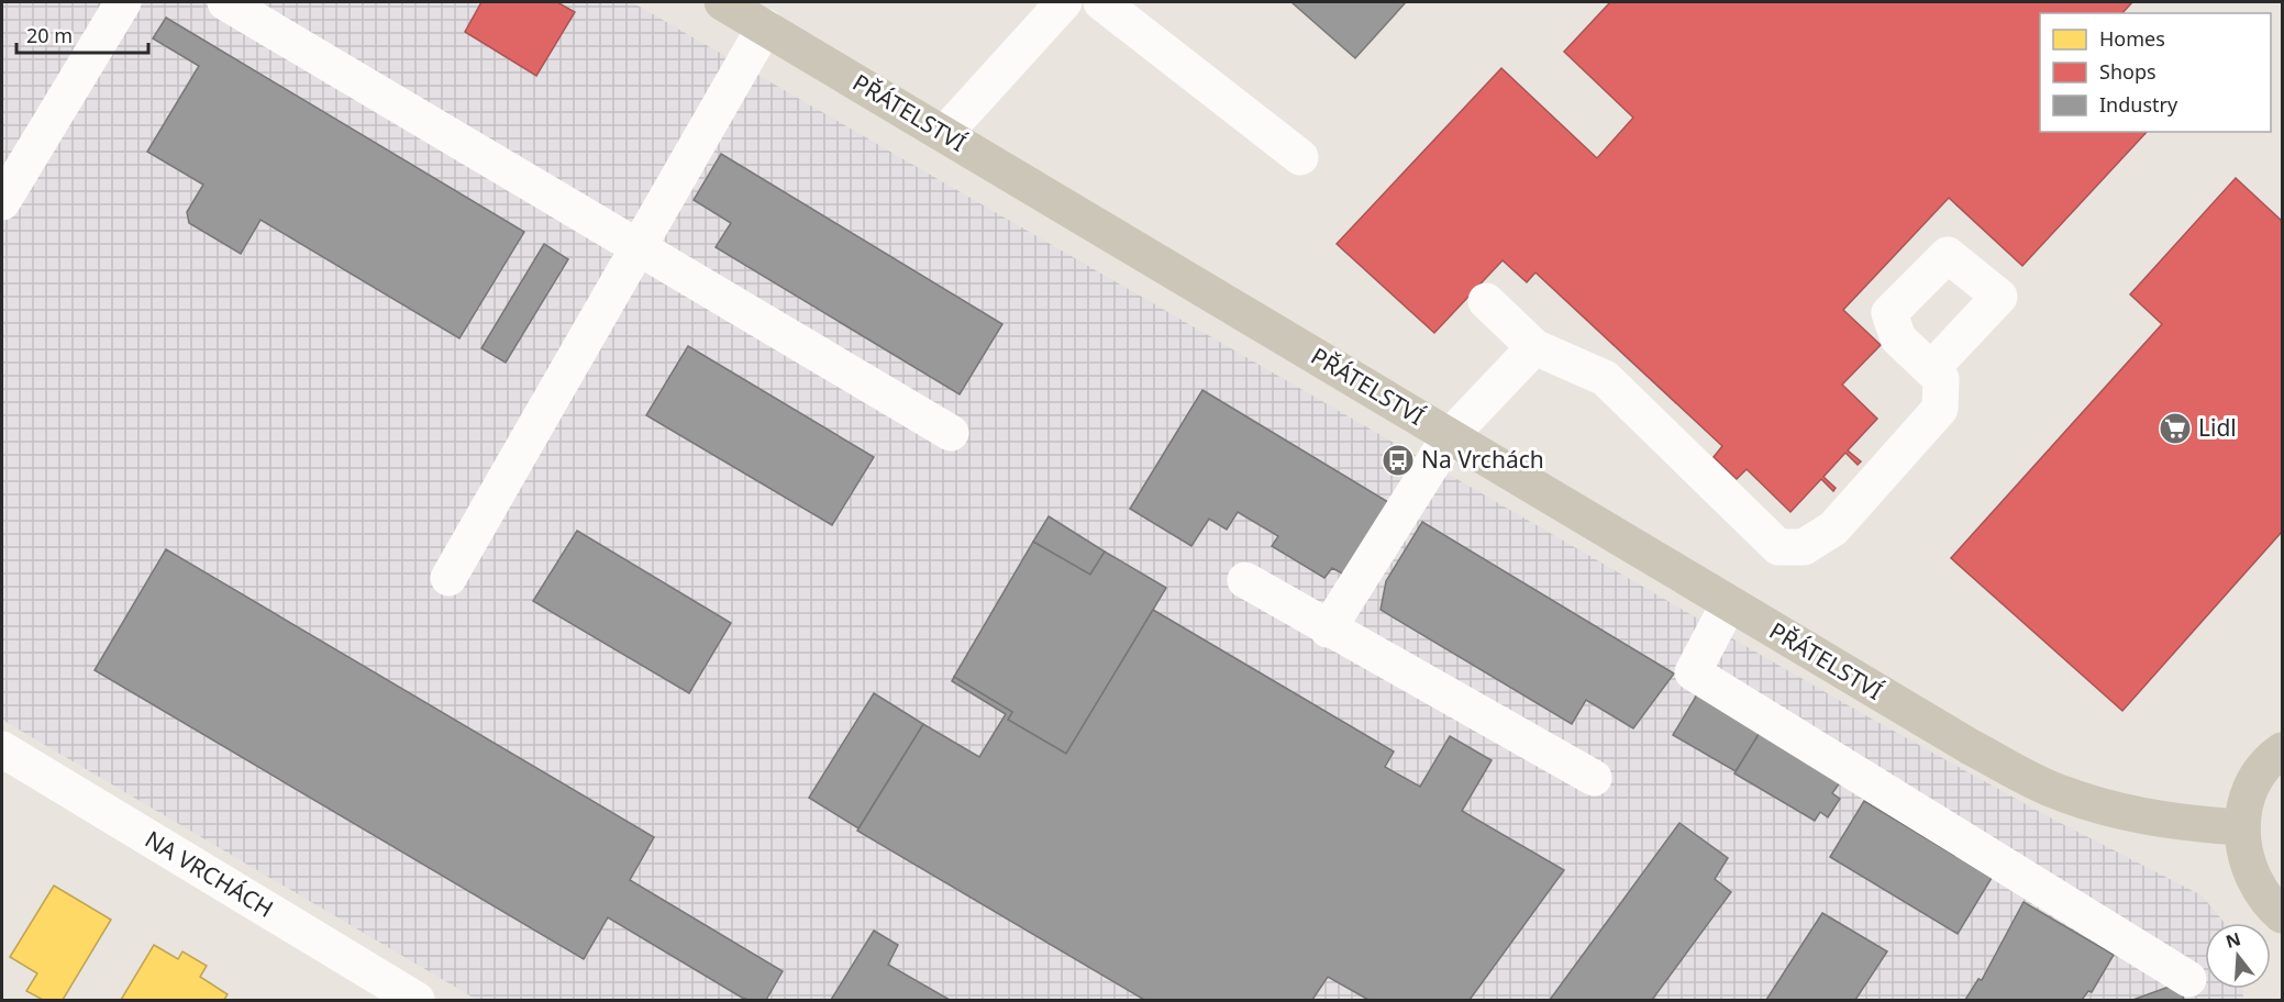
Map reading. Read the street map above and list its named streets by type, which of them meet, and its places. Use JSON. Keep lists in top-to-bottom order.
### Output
{
  "streets": {
    "main road": ["PŘÁTELSTVÍ"],
    "street": ["NA VRCHÁCH"]
  },
  "places": {
    "supermarket": ["Lidl"],
    "bus stop": ["Na Vrchách"]
  },
  "legend": ["Homes", "Shops", "Industry"],
  "scale_bar": "20 m",
  "north": "top"
}
